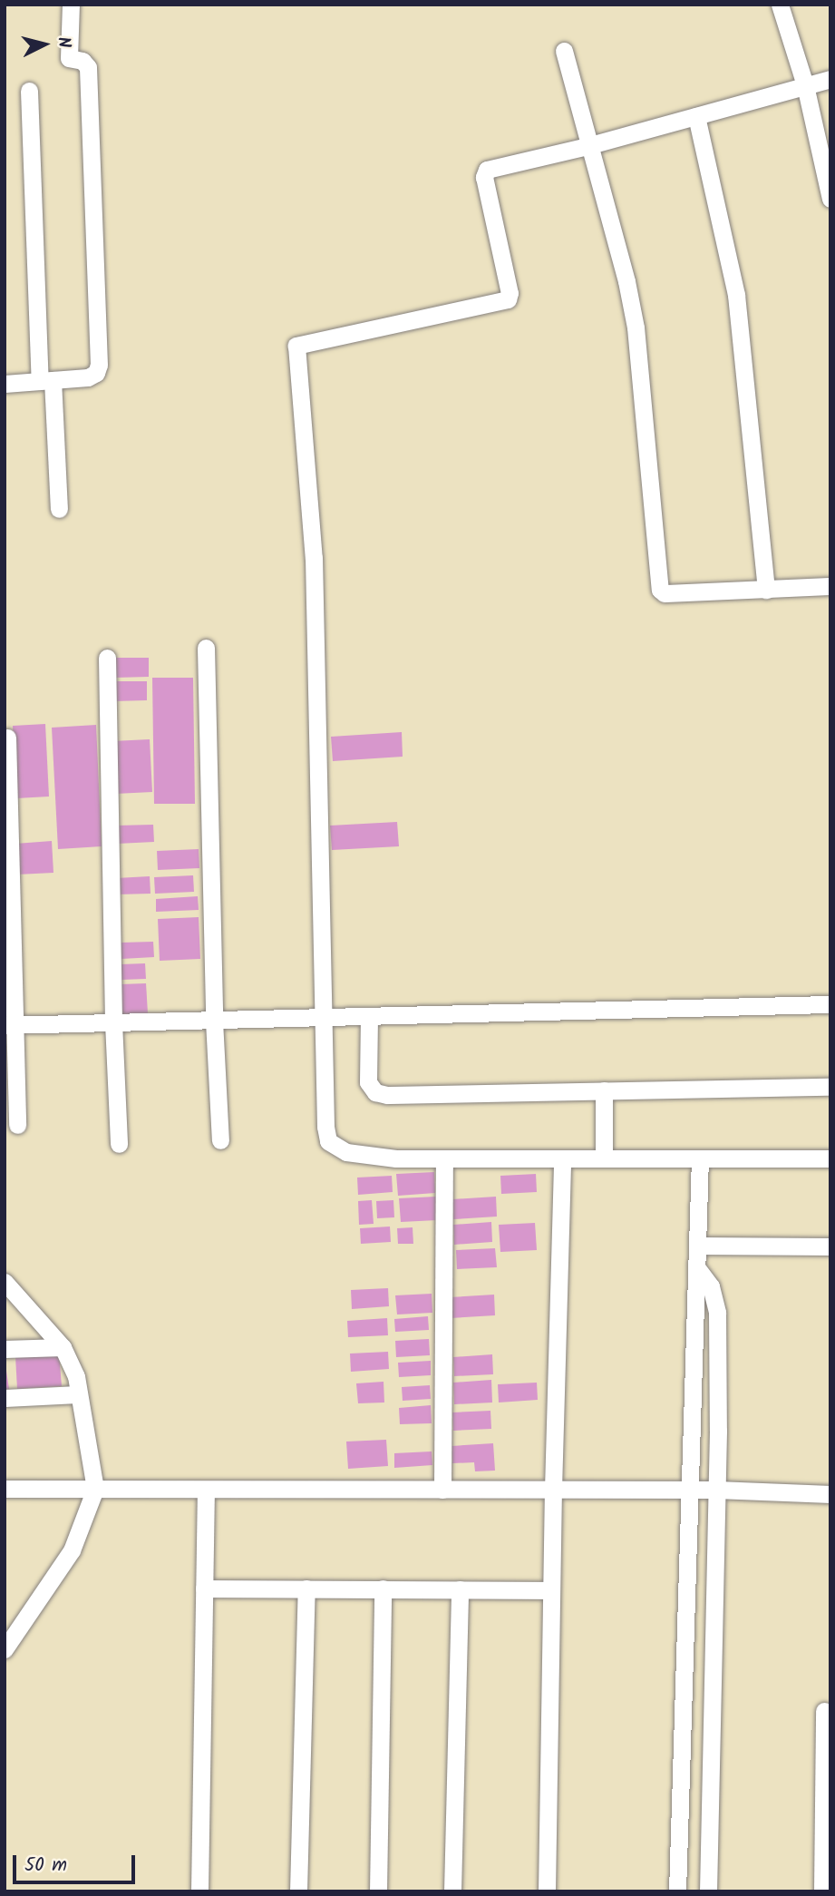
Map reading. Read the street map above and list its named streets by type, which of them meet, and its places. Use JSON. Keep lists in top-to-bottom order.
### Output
{
  "scale_bar": "50 m",
  "north": "right"
}
